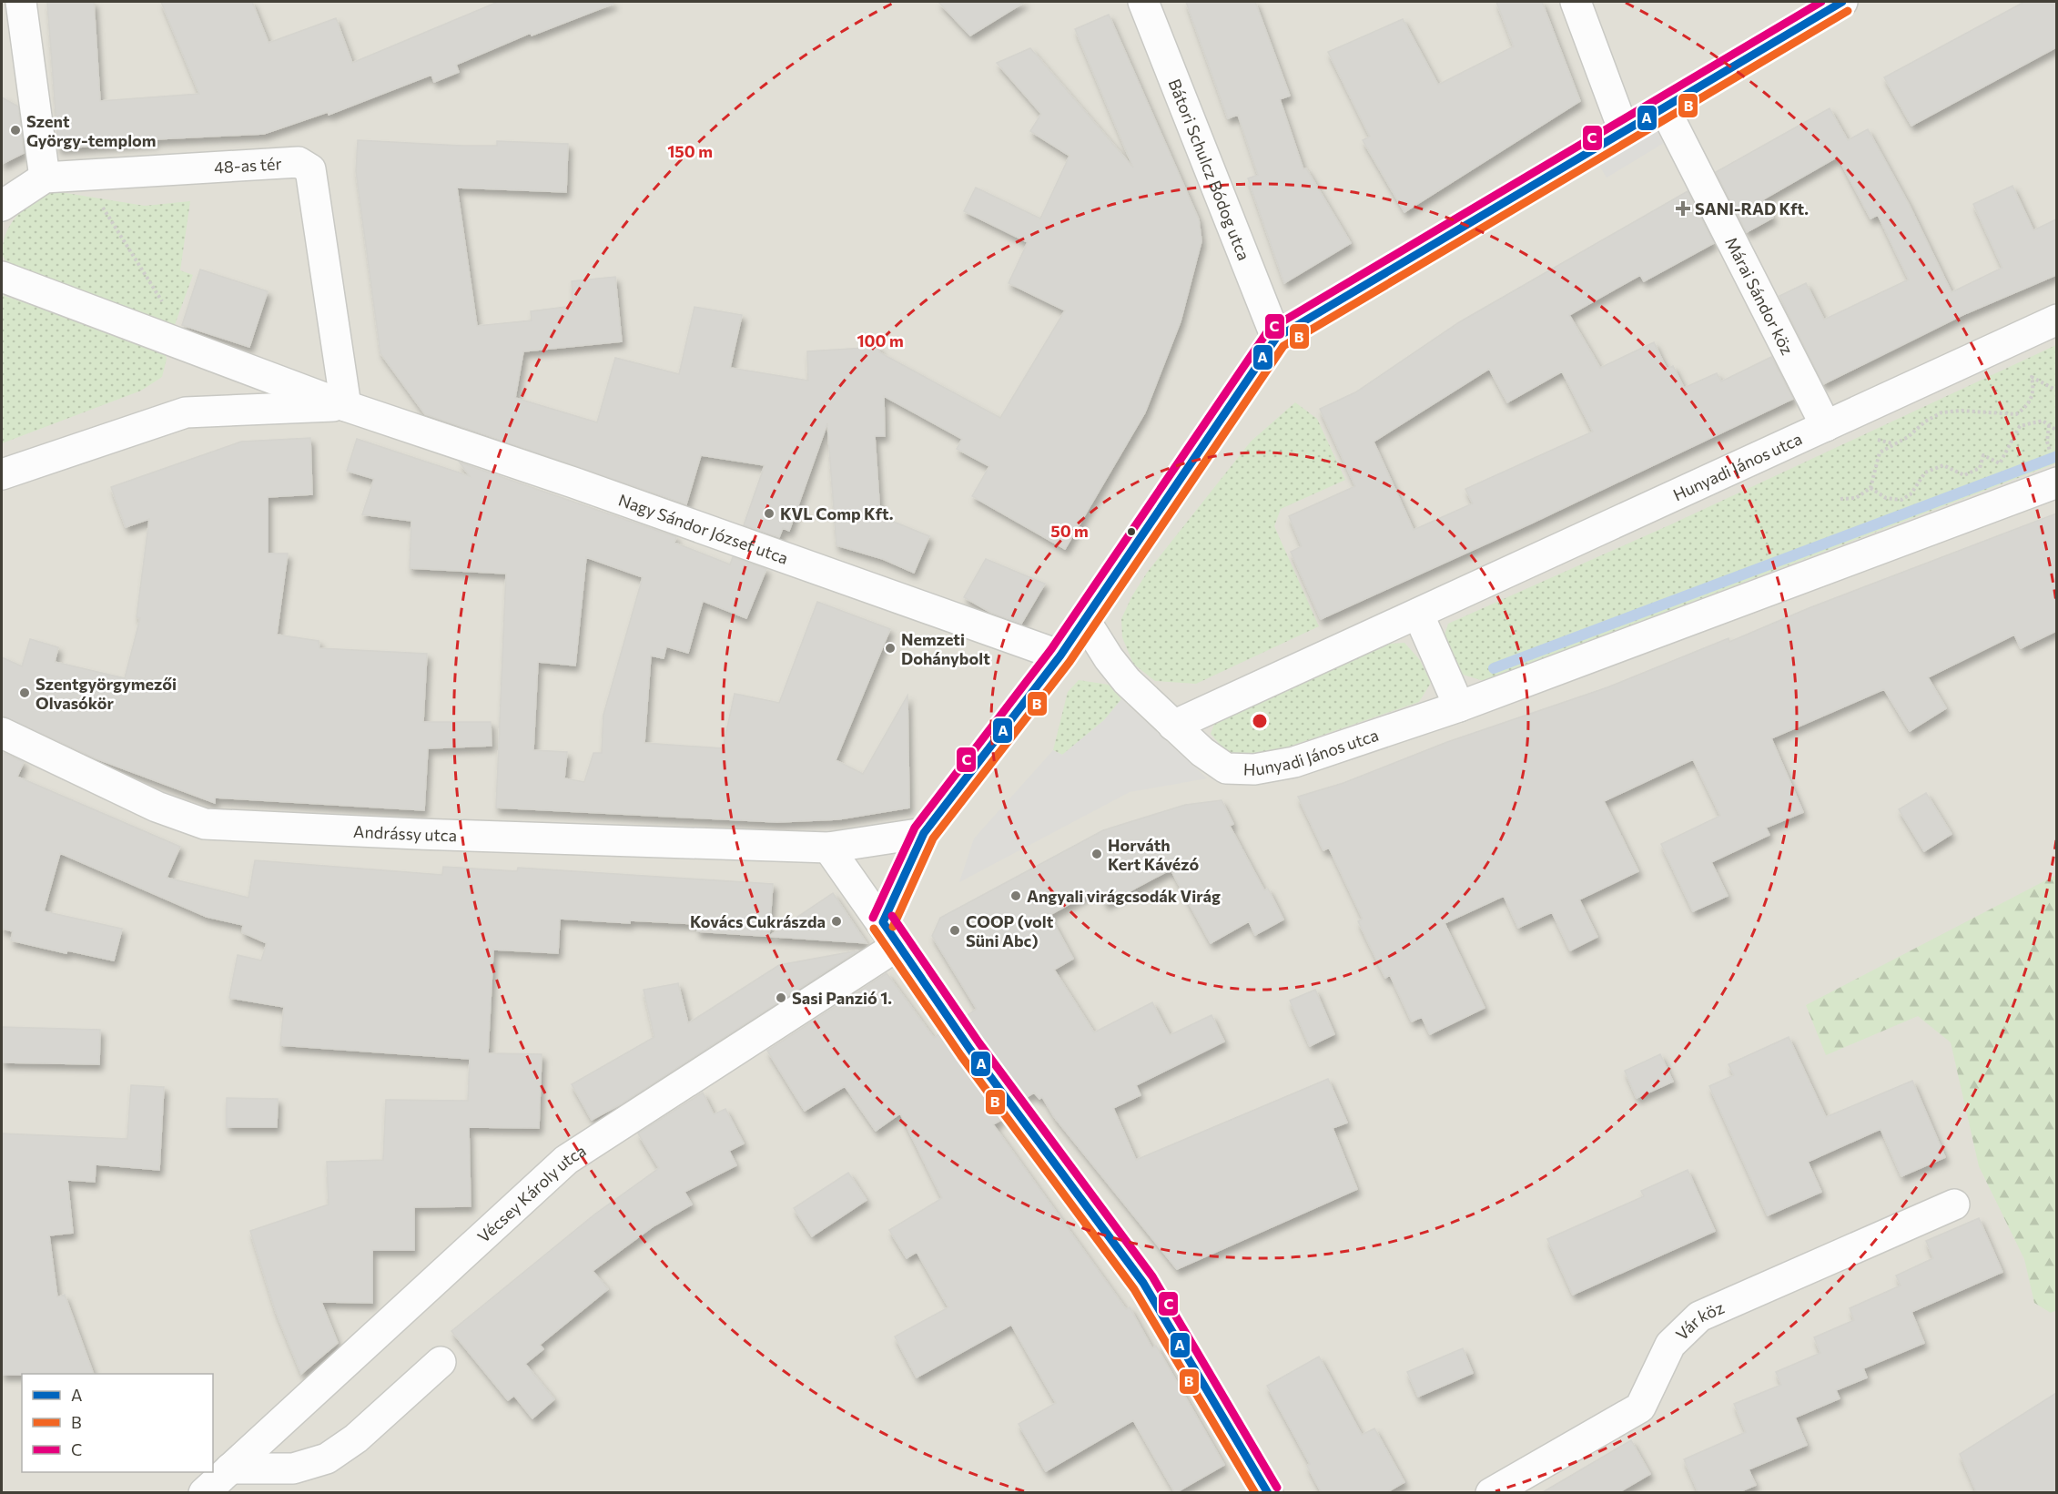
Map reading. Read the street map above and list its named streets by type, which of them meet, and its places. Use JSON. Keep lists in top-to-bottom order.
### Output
{
  "streets": {
    "street": [
      "48-as tér",
      "Bátori Schulcz Bódog utca",
      "Márai Sándor köz",
      "Hunyadi János utca",
      "Nagy Sándor József utca",
      "Andrássy utca",
      "Vécsey Károly utca",
      "Vár köz"
    ]
  },
  "crossings": [
    ["48-as tér", "Nagy Sándor József utca"],
    ["Márai Sándor köz", "Hunyadi János utca"]
  ],
  "places": {
    "other": [
      "Szent György-templom",
      "KVL Comp Kft.",
      "Nemzeti Dohánybolt",
      "Szentgyörgymezői Olvasókör",
      "Horváth Kert Kávézó",
      "Angyali virágcsodák Virág",
      "Kovács Cukrászda",
      "COOP (volt Süni Abc)",
      "Sasi Panzió 1."
    ],
    "health": ["SANI-RAD Kft."]
  },
  "lines": ["transit line A", "transit line C", "transit line B"],
  "legend": ["A", "B", "C"],
  "rings": ["150 m", "100 m", "50 m"]
}
